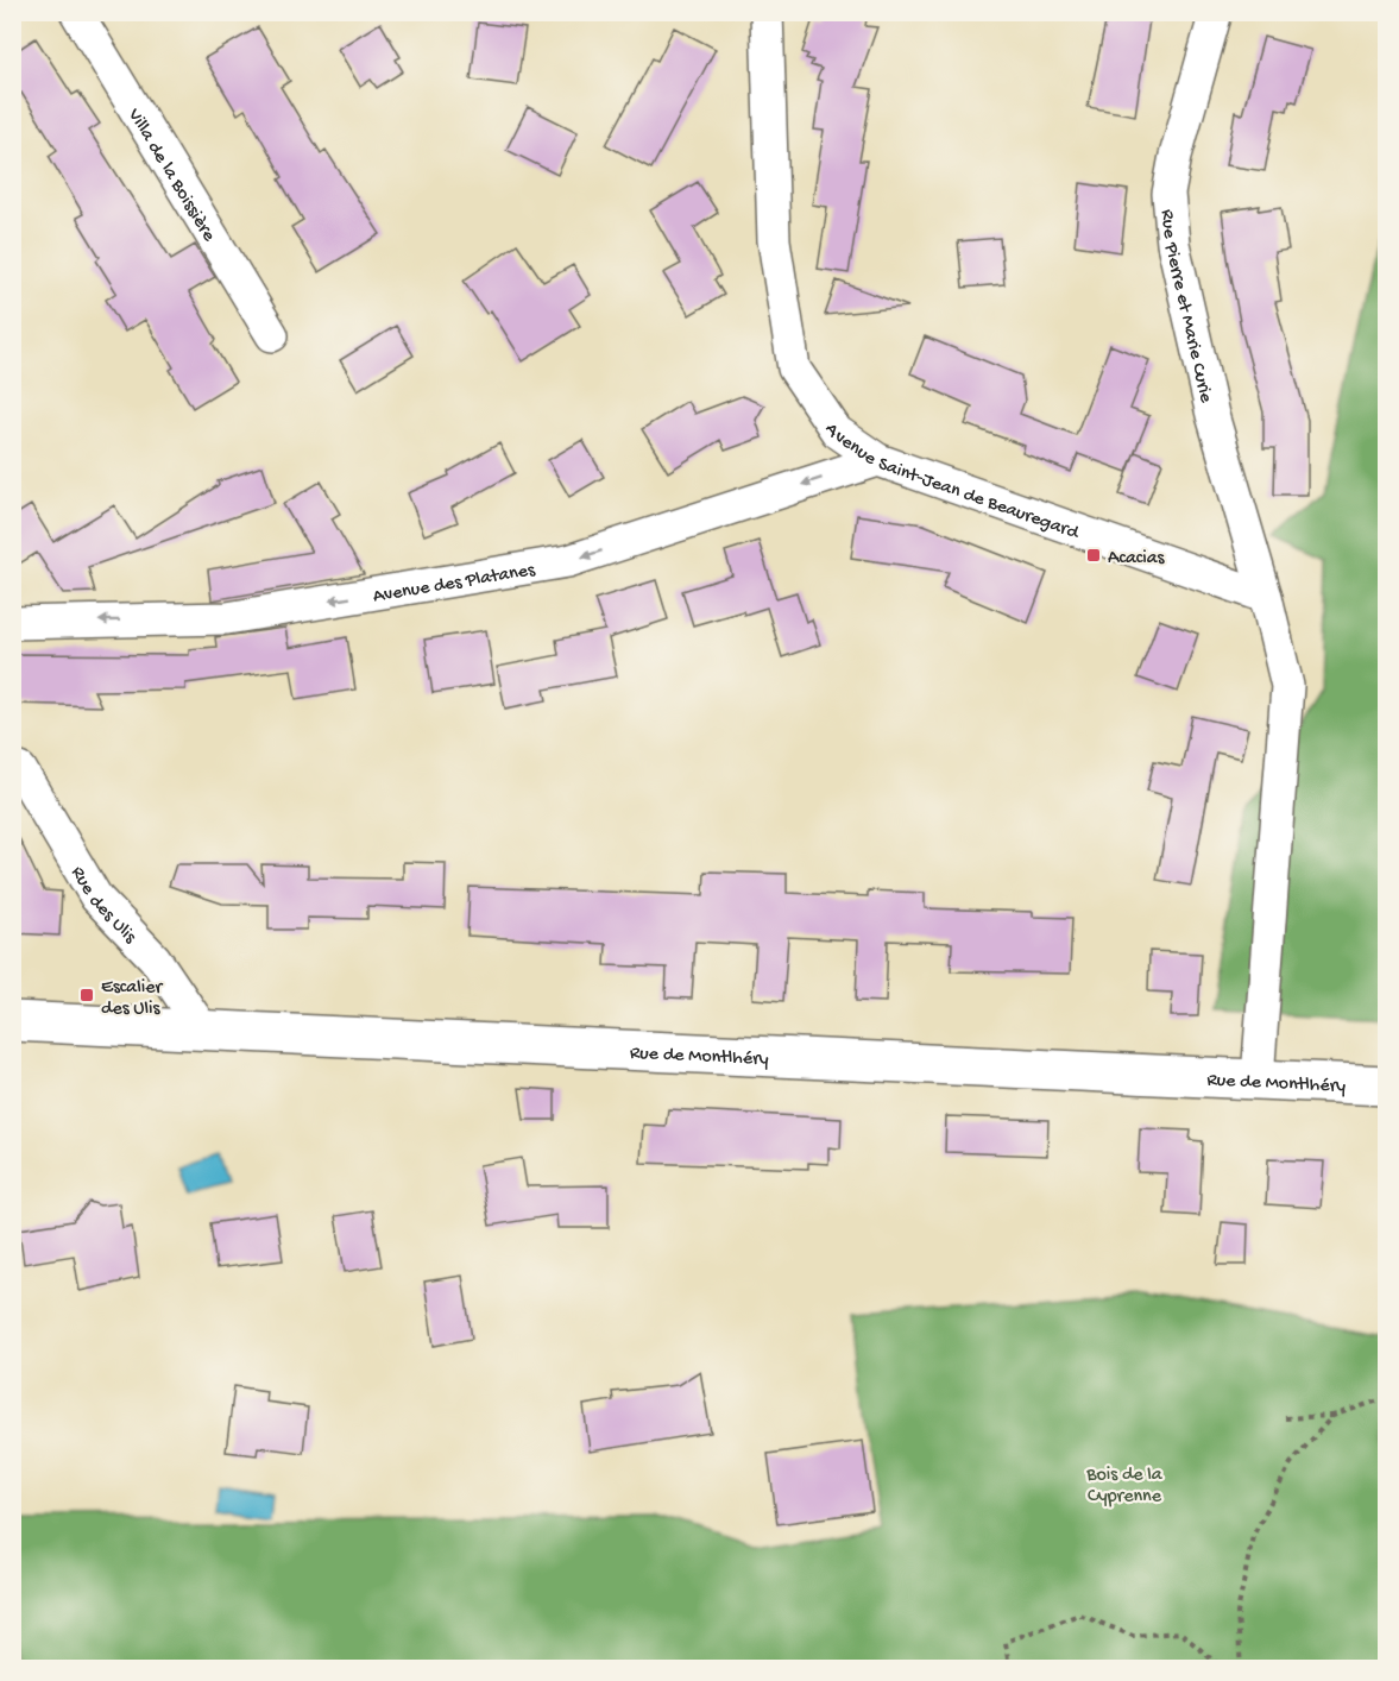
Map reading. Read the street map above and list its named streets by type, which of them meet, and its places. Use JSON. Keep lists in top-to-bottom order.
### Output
{
  "streets": {
    "main road": ["Rue de Montlhéry"],
    "street": [
      "Villa de la Boissière",
      "Rue Pierre et Marie Curie",
      "Avenue Saint-Jean de Beauregard",
      "Avenue des Platanes",
      "Rue des Ulis"
    ]
  },
  "crossings": [
    ["Rue Pierre et Marie Curie", "Avenue Saint-Jean de Beauregard"],
    ["Avenue Saint-Jean de Beauregard", "Avenue des Platanes"],
    ["Rue des Ulis", "Rue de Montlhéry"]
  ],
  "one_way": ["Avenue des Platanes"],
  "parks": ["Bois de la Cyprenne"],
  "places": {
    "transit": ["Acacias", "Escalier des Ulis"]
  }
}
